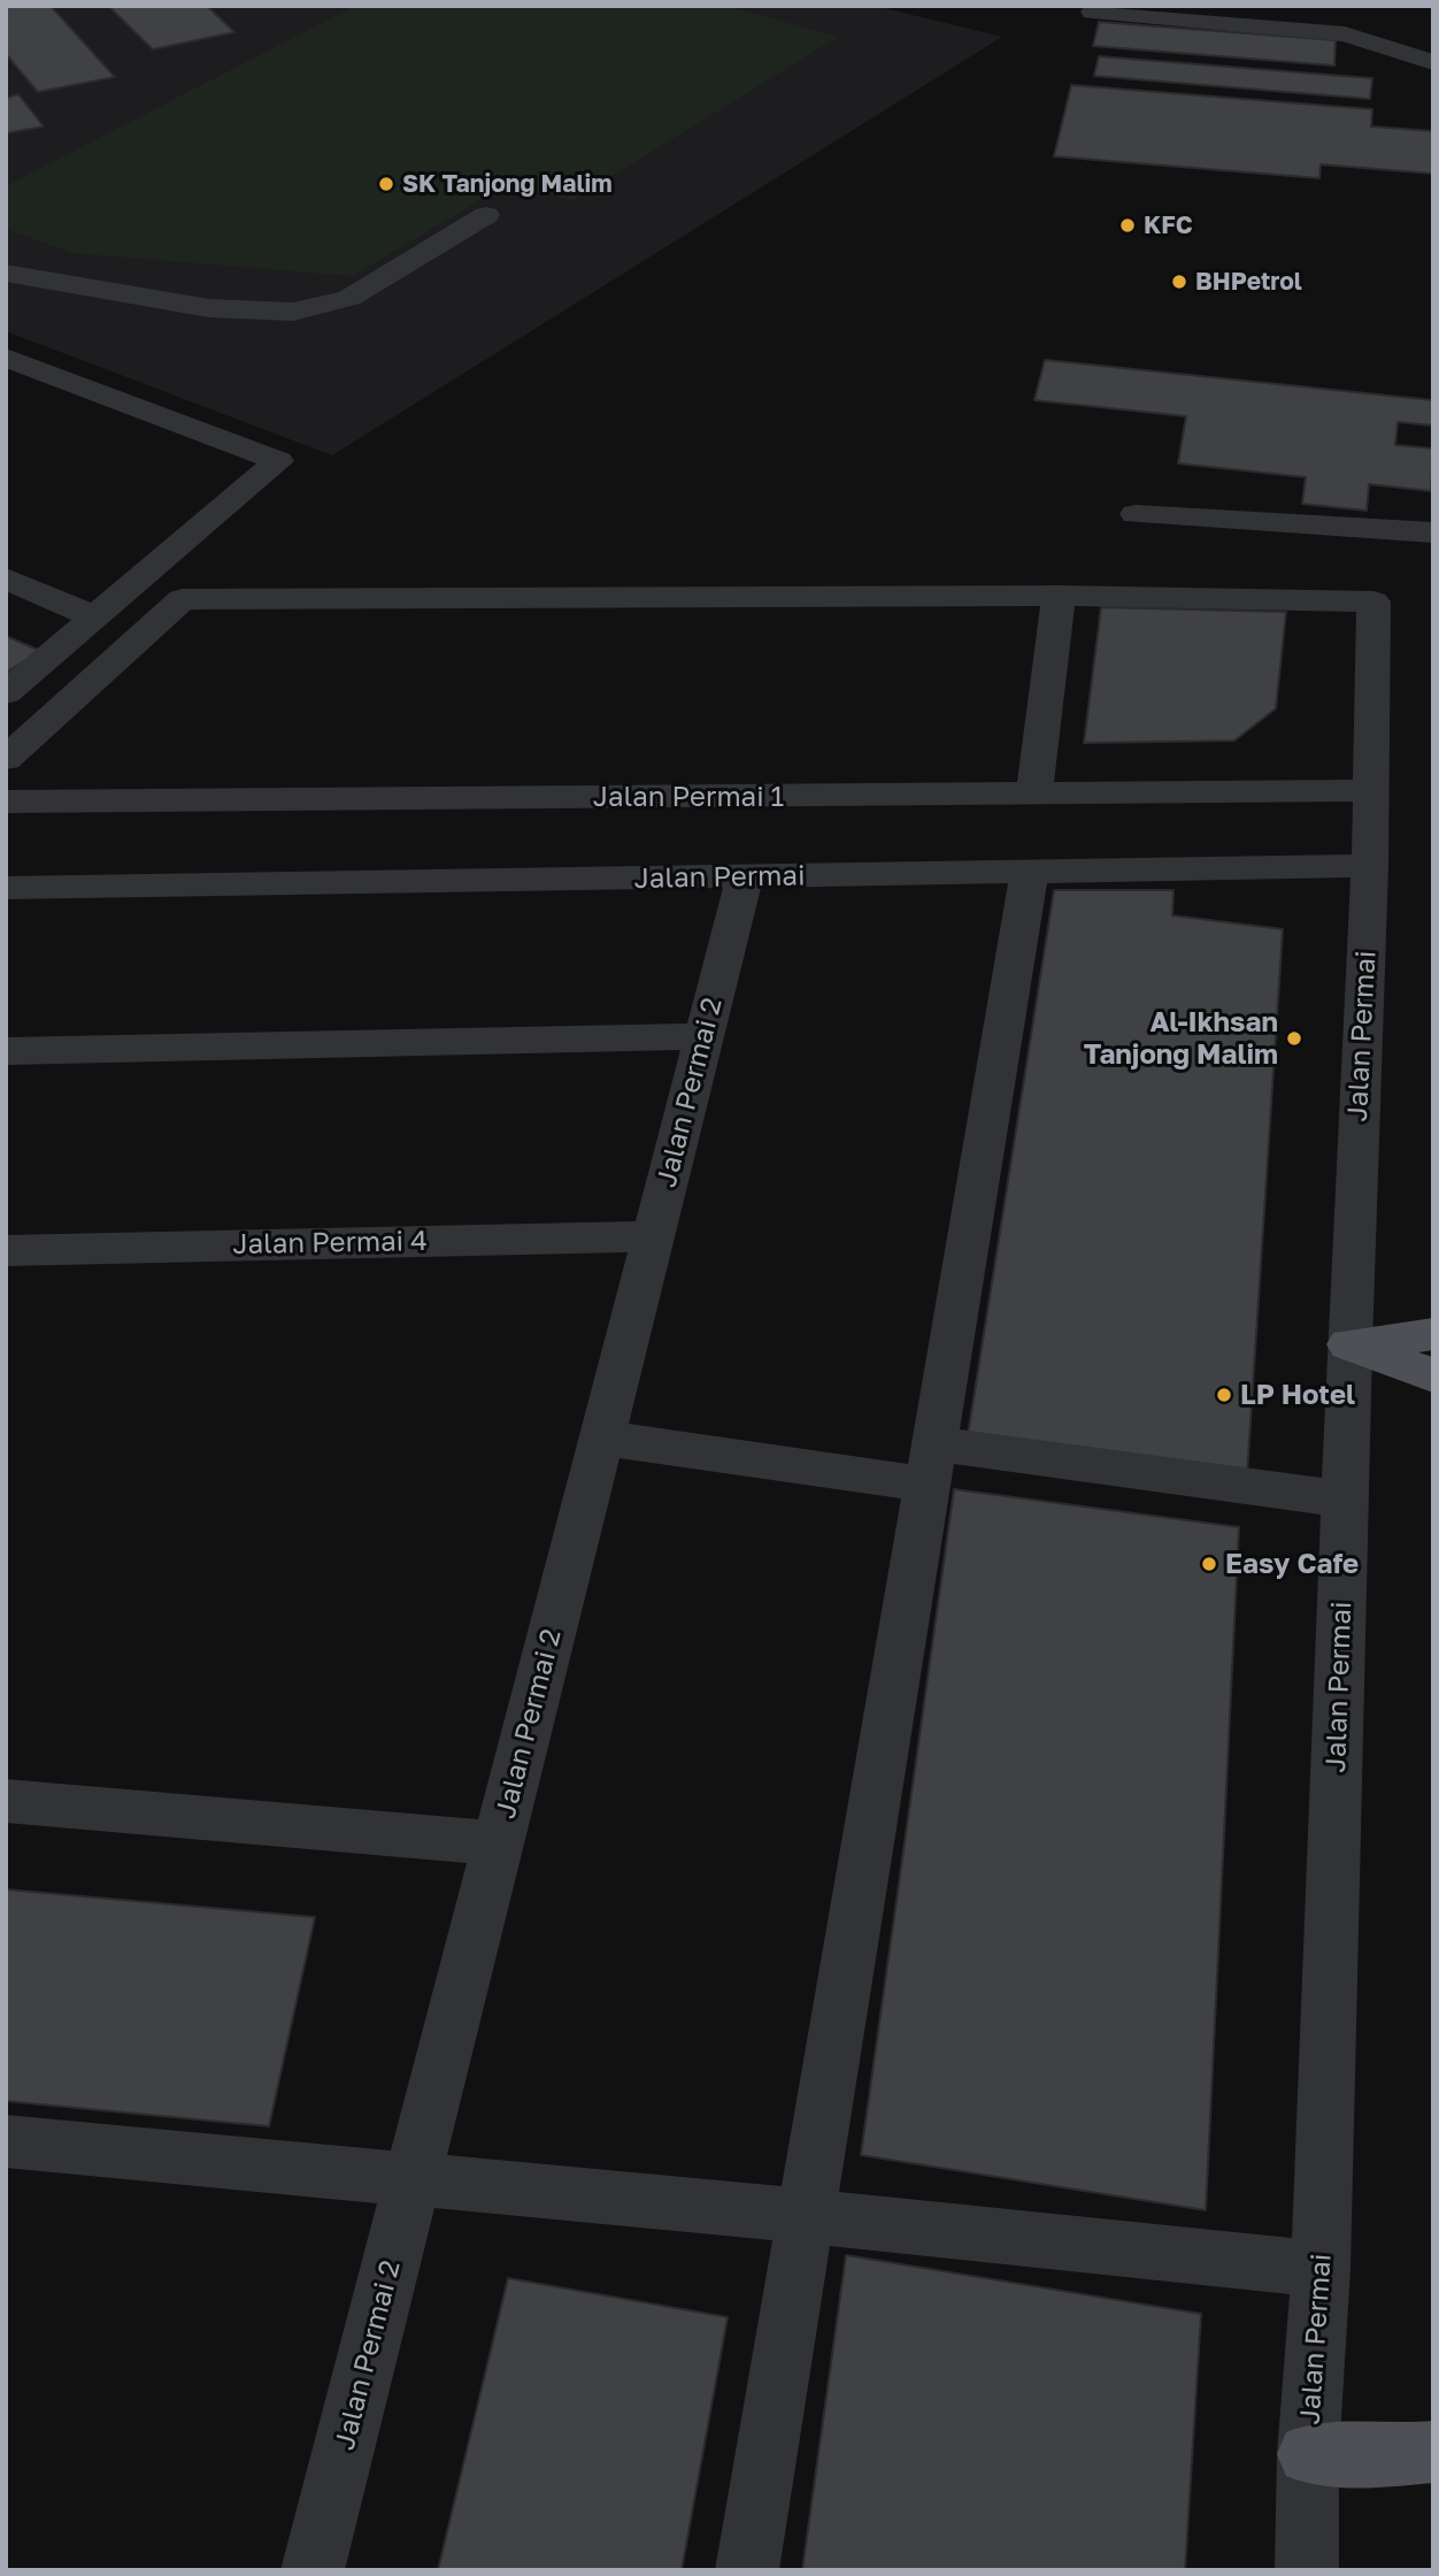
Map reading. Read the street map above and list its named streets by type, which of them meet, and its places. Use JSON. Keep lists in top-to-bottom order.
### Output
{
  "streets": {
    "street": [
      "Jalan Permai 1",
      "Jalan Permai",
      "Jalan Permai 2",
      "Jalan Permai 4"
    ]
  },
  "crossings": [
    ["Jalan Permai", "Jalan Permai 2"],
    ["Jalan Permai 2", "Jalan Permai 4"]
  ],
  "places": [
    "SK Tanjong Malim",
    "KFC",
    "BHPetrol",
    "Al-Ikhsan Tanjong Malim",
    "LP Hotel",
    "Easy Cafe"
  ]
}
